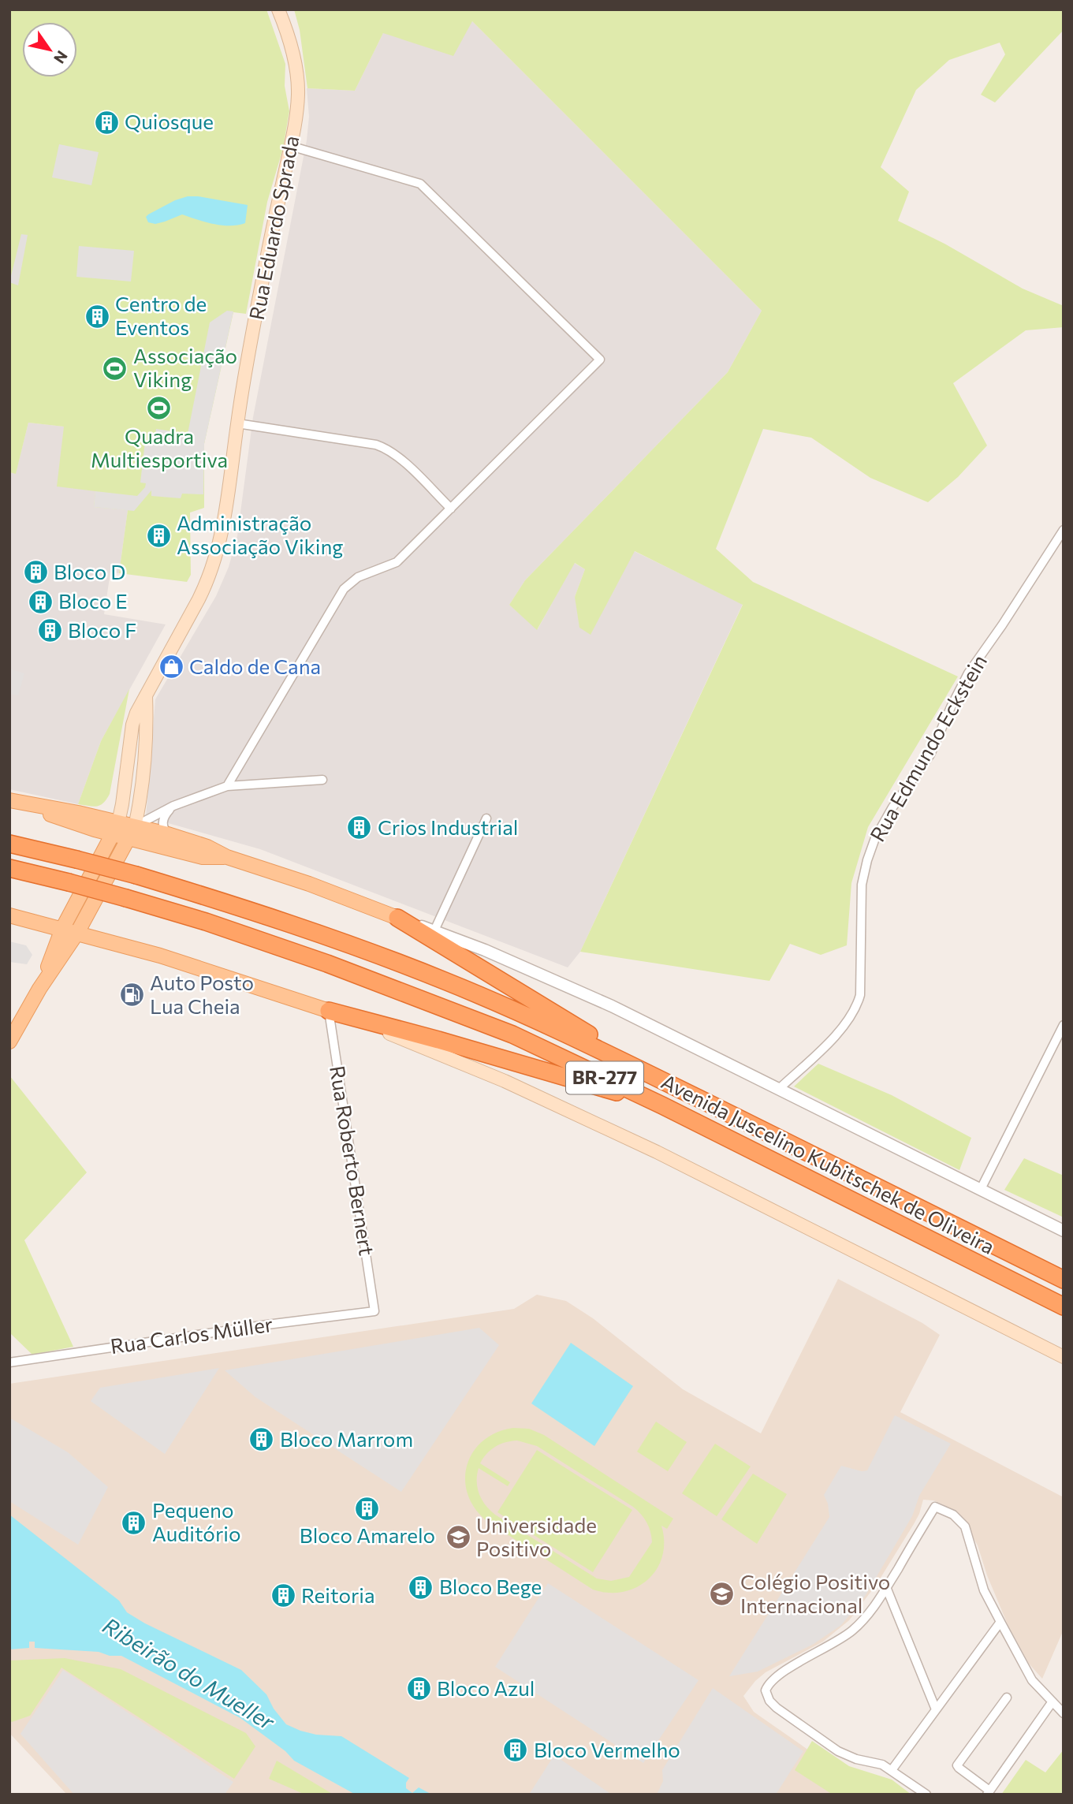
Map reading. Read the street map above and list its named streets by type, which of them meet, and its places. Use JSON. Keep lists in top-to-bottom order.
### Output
{
  "streets": {
    "highway": ["BR-277", "Avenida Juscelino Kubitschek de Oliveira"],
    "main road": ["Rua Eduardo Sprada"],
    "street": ["Rua Edmundo Eckstein", "Rua Roberto Bernert", "Rua Carlos Müller"]
  },
  "crossings": [
    ["Rua Roberto Bernert", "Rua Carlos Müller"]
  ],
  "water": ["Ribeirão do Mueller"],
  "places": {
    "building": [
      "Quiosque",
      "Centro de Eventos",
      "Administração Associação Viking",
      "Bloco D",
      "Bloco E",
      "Bloco F",
      "Crios Industrial",
      "Bloco Marrom",
      "Bloco Amarelo",
      "Pequeno Auditório",
      "Bloco Bege",
      "Reitoria",
      "Bloco Azul",
      "Bloco Vermelho"
    ],
    "sports": ["Associação Viking", "Quadra Multiesportiva"],
    "shop": ["Caldo de Cana"],
    "fuel station": ["Auto Posto Lua Cheia"],
    "school or university": ["Universidade Positivo", "Colégio Positivo Internacional"]
  },
  "north": "bottom right"
}
